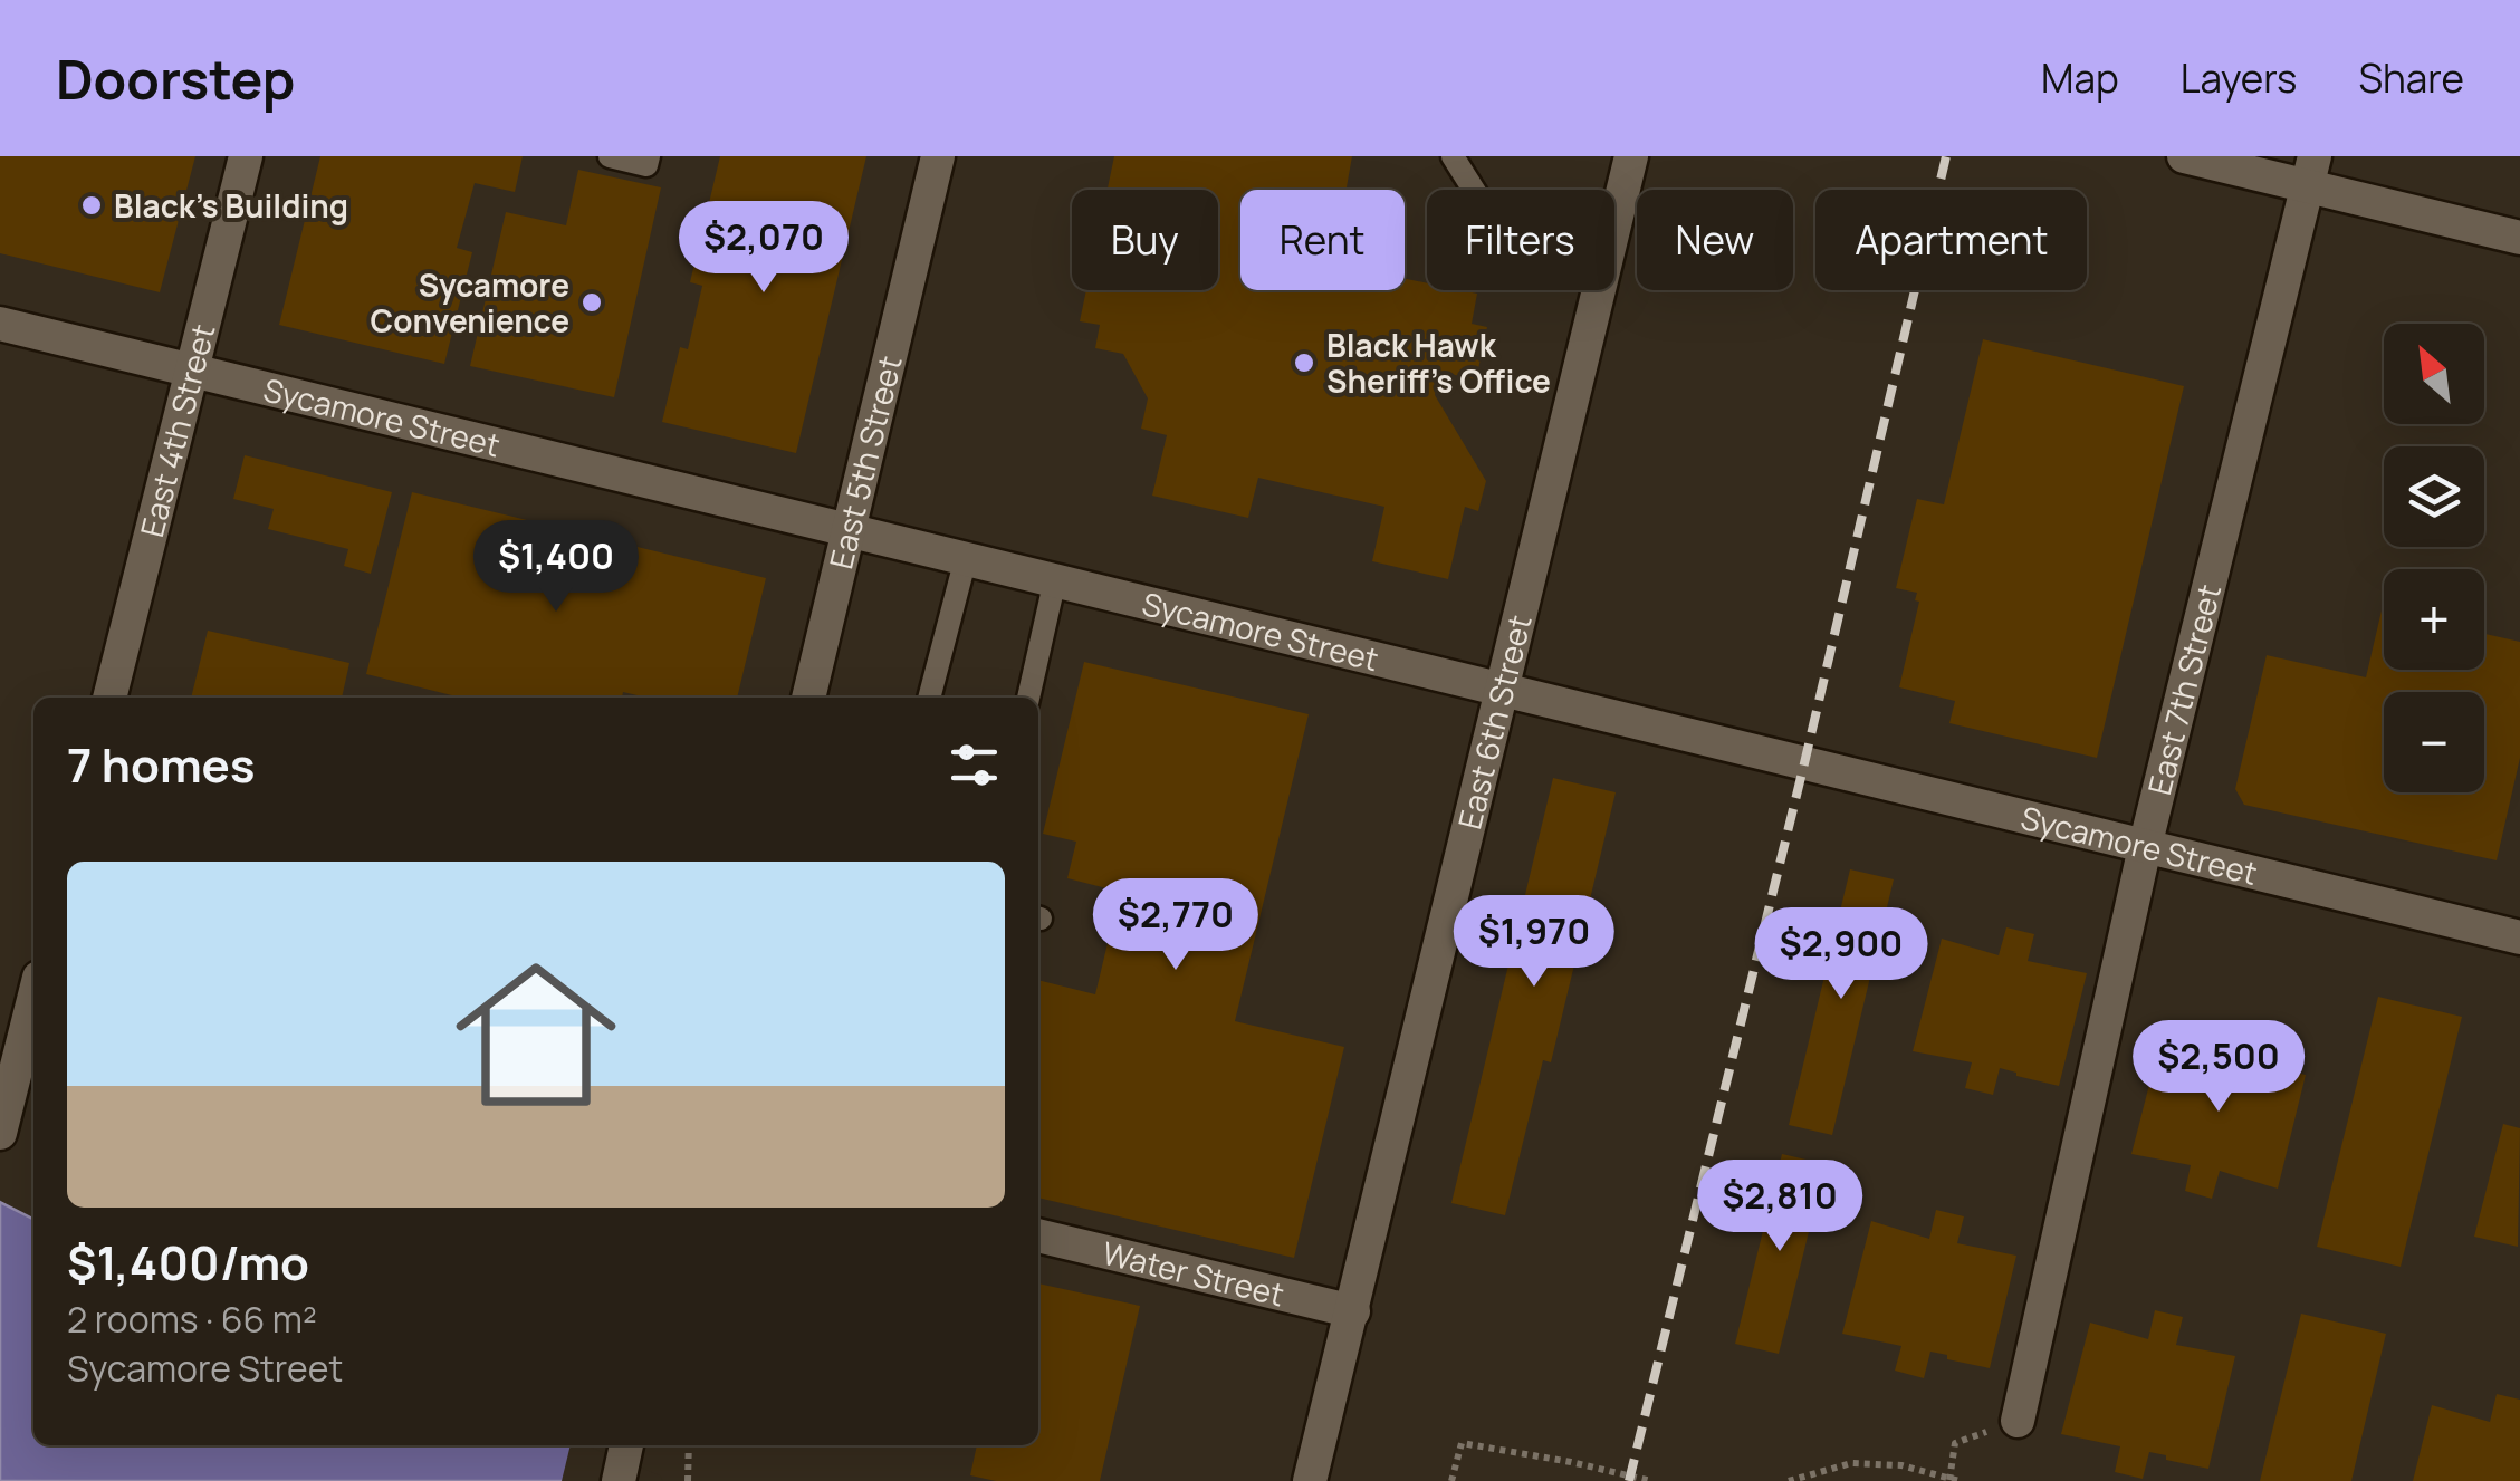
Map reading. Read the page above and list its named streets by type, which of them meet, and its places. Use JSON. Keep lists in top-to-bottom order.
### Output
{
  "streets": {
    "street": [
      "Sycamore Street",
      "East 4th Street",
      "East 5th Street",
      "East 7th Street",
      "East 6th Street",
      "Water Street"
    ]
  },
  "crossings": [
    ["Sycamore Street", "East 4th Street"],
    ["Sycamore Street", "East 5th Street"],
    ["Sycamore Street", "East 7th Street"],
    ["Sycamore Street", "East 6th Street"],
    ["East 6th Street", "Water Street"]
  ],
  "places": ["Black's Building", "Sycamore Convenience", "Black Hawk Sheriff's Office"],
  "north": "top left",
  "page": {
    "header": "Doorstep",
    "nav": ["Map", "Layers", "Share"],
    "chip": [
      "Buy",
      "Rent",
      "Filters",
      "New",
      "Apartment"
    ],
    "price": [
      "$2,070",
      "$1,400",
      "$2,770",
      "$1,970",
      "$2,900",
      "$2,500",
      "$2,810"
    ],
    "map_buttons": ["+", "−"],
    "heading": "7 homes",
    "list": [
      {
        "name": "$1,400/mo",
        "note": "2 rooms · 66 m² · Sycamore Street"
      }
    ]
  }
}
